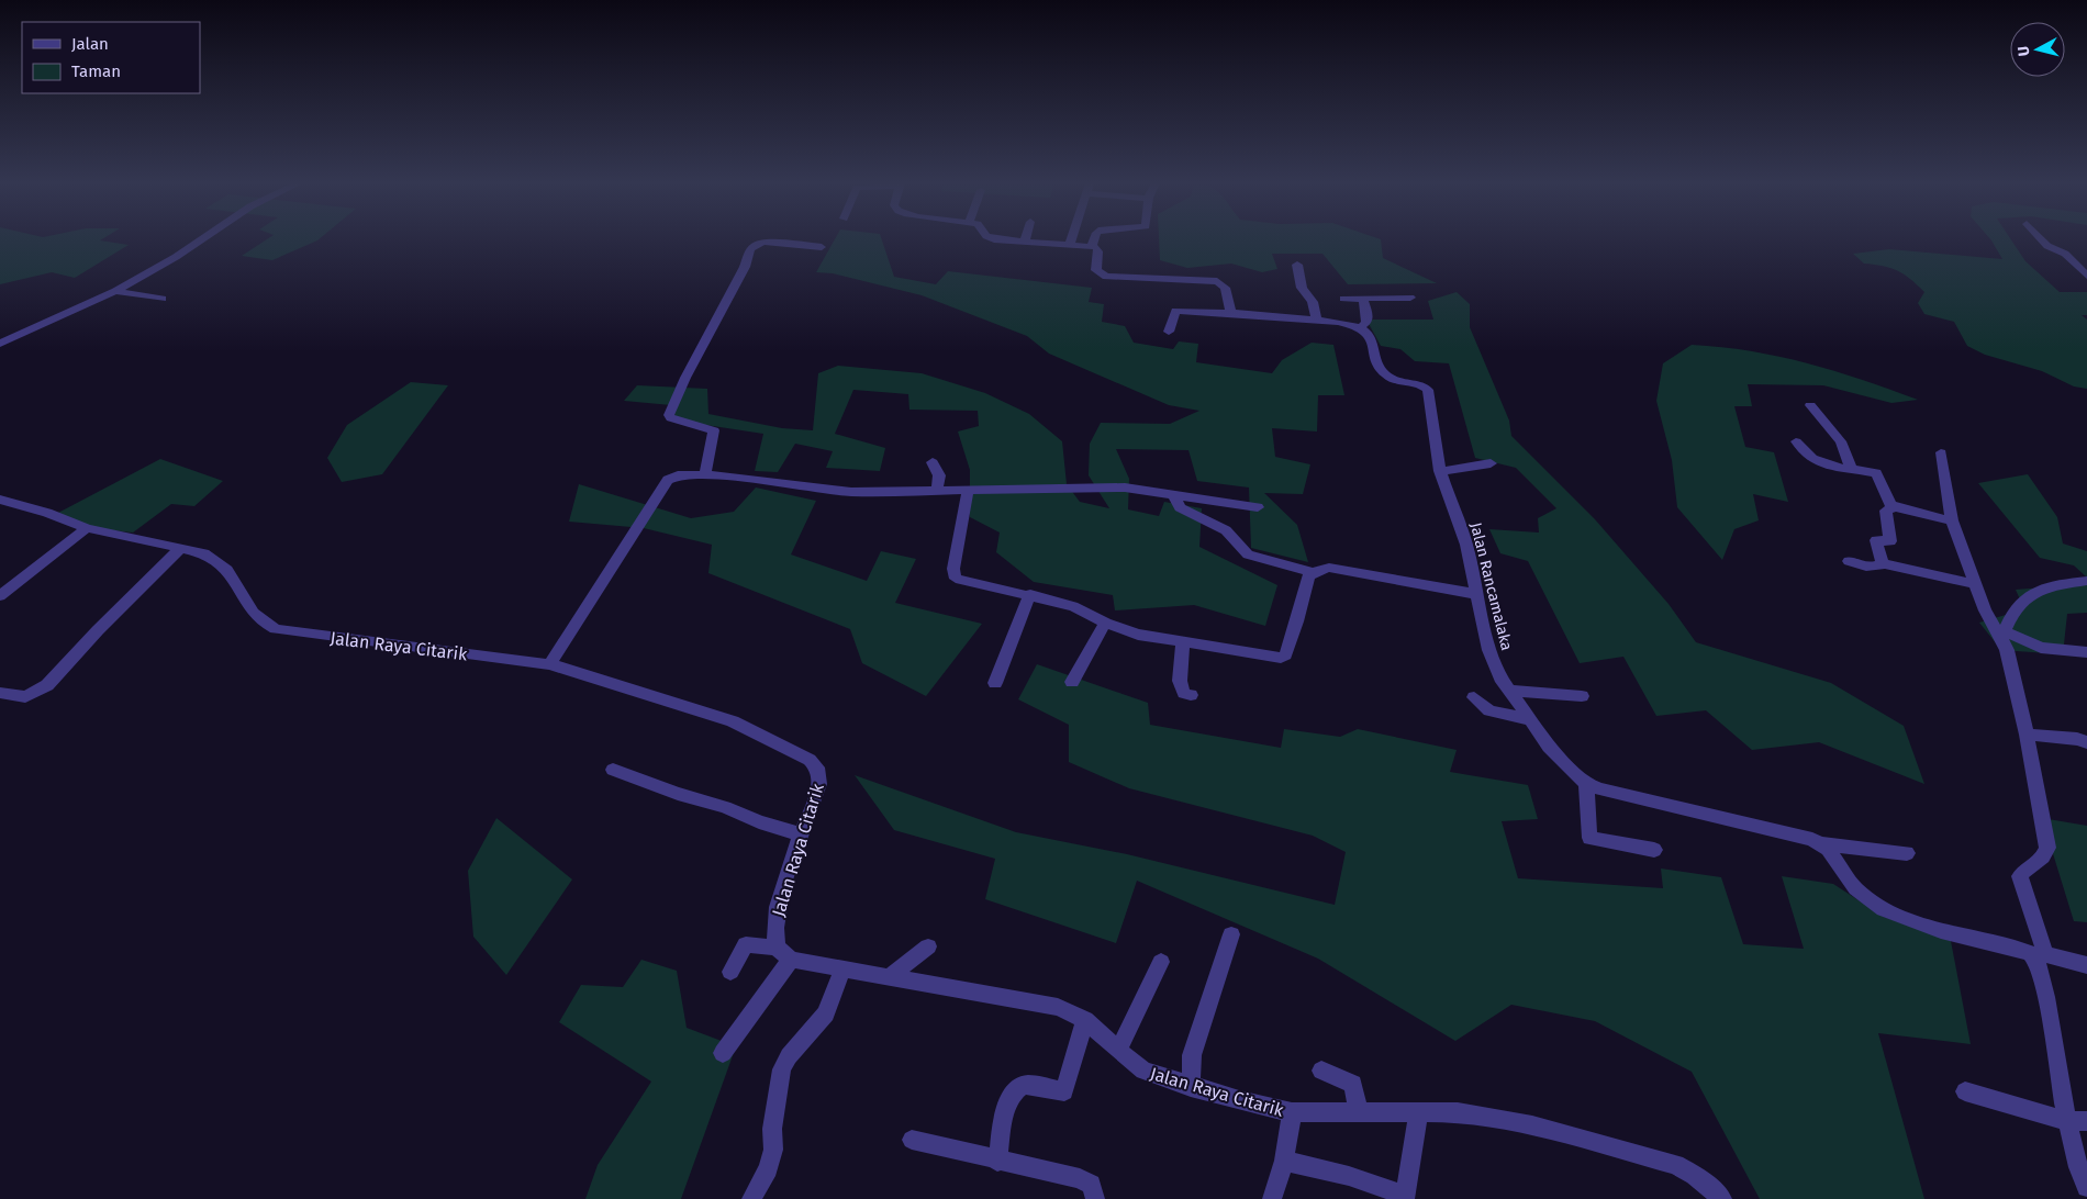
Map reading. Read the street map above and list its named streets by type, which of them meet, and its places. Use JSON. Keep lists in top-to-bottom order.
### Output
{
  "streets": {
    "street": ["Jalan Rancamalaka", "Jalan Raya Citarik"]
  },
  "legend": ["Jalan", "Taman"],
  "north": "left"
}
